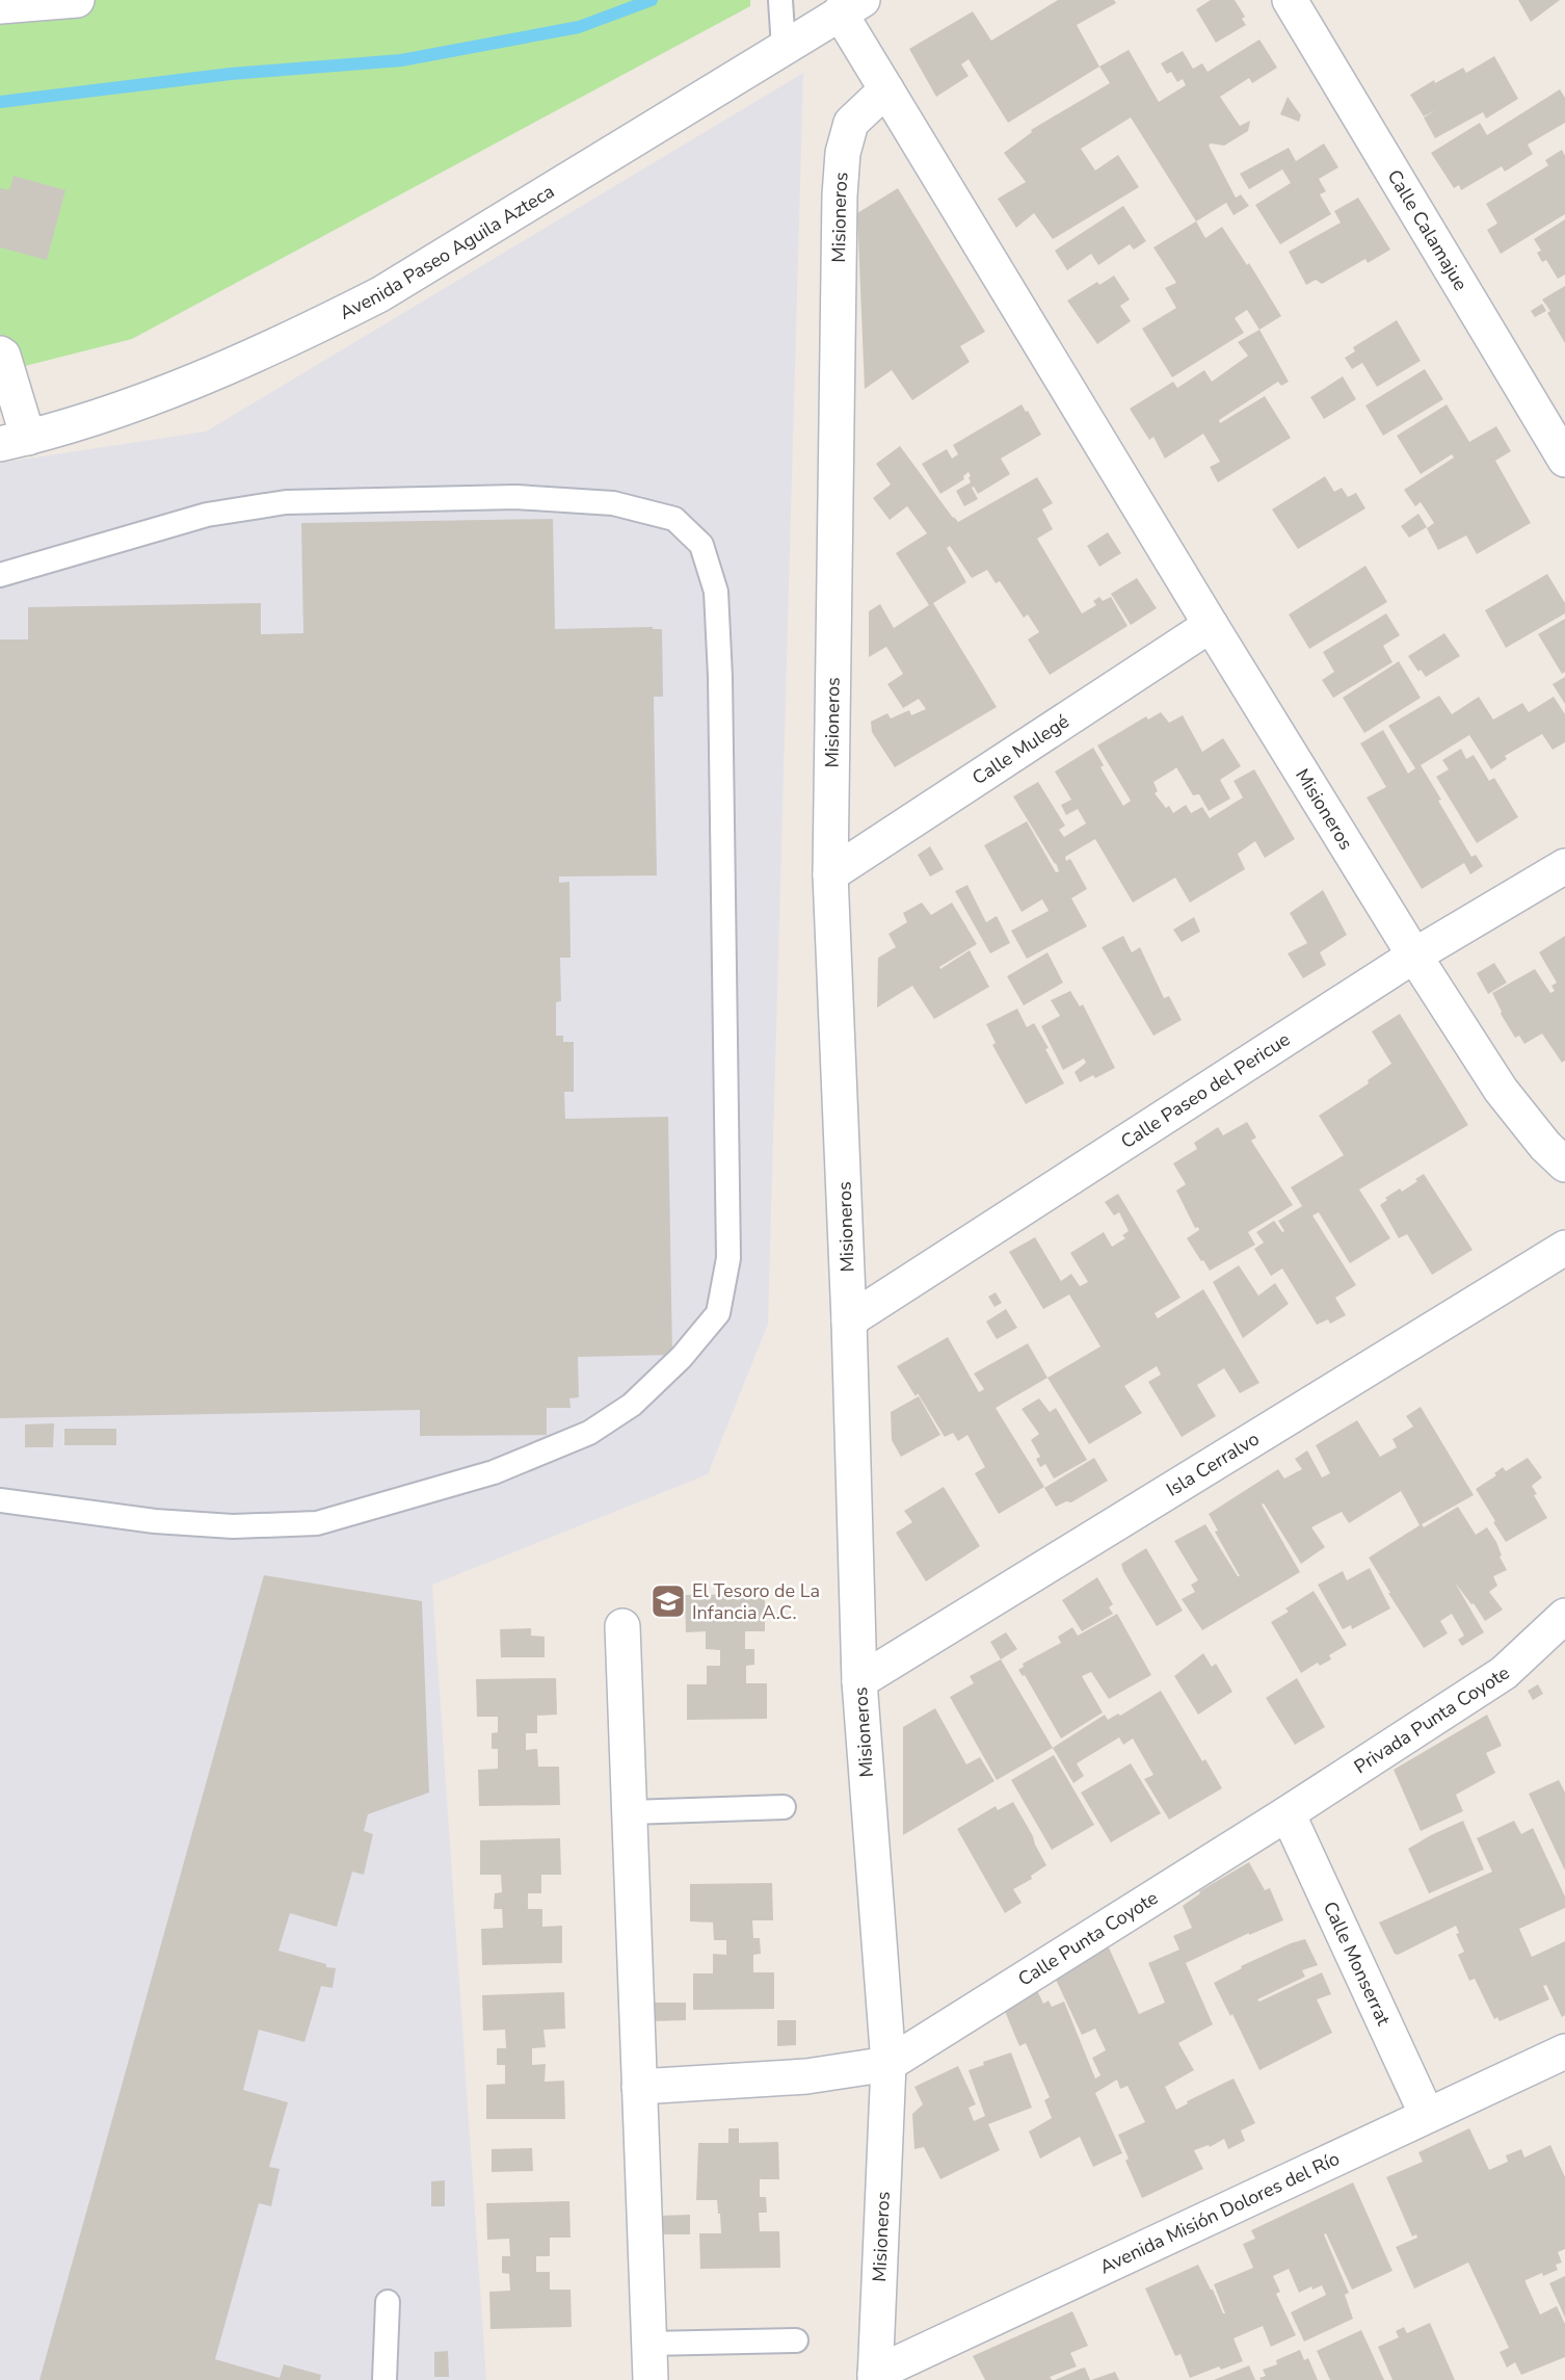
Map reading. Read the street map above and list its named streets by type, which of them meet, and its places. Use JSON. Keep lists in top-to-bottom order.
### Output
{
  "streets": {
    "street": [
      "Misioneros",
      "Calle Calamajue",
      "Avenida Paseo Aguila Azteca",
      "Calle Mulegé",
      "Calle Paseo del Pericue",
      "Isla Cerralvo",
      "Privada Punta Coyote",
      "Calle Punta Coyote",
      "Calle Monserrat",
      "Avenida Misión Dolores del Río"
    ]
  },
  "crossings": [
    ["Misioneros", "Avenida Paseo Aguila Azteca"],
    ["Misioneros", "Calle Mulegé"],
    ["Misioneros", "Calle Paseo del Pericue"],
    ["Misioneros", "Isla Cerralvo"],
    ["Misioneros", "Calle Punta Coyote"],
    ["Misioneros", "Avenida Misión Dolores del Río"],
    ["Privada Punta Coyote", "Calle Punta Coyote"],
    ["Privada Punta Coyote", "Calle Monserrat"],
    ["Calle Punta Coyote", "Calle Monserrat"],
    ["Calle Monserrat", "Avenida Misión Dolores del Río"]
  ],
  "places": {
    "school or university": ["El Tesoro de La Infancia A.C."]
  }
}
